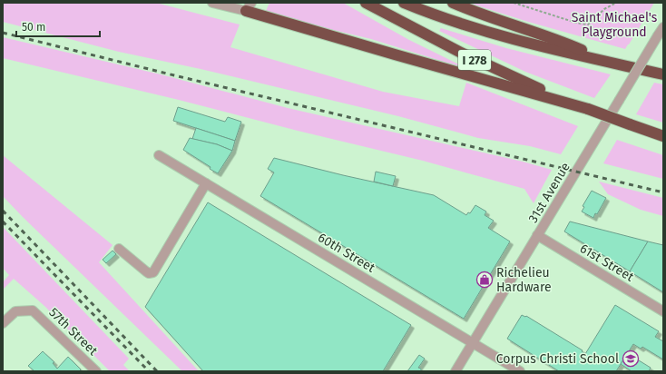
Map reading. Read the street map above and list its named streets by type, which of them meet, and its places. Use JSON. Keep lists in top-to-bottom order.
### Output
{
  "streets": {
    "highway": ["I 278"],
    "street": [
      "31st Avenue",
      "60th Street",
      "61st Street",
      "57th Street"
    ]
  },
  "crossings": [
    ["31st Avenue", "60th Street"],
    ["31st Avenue", "61st Street"]
  ],
  "parks": ["Saint Michael's Playground"],
  "places": {
    "shop": ["Richelieu Hardware"],
    "school or university": ["Corpus Christi School"]
  },
  "scale_bar": "50 m"
}
